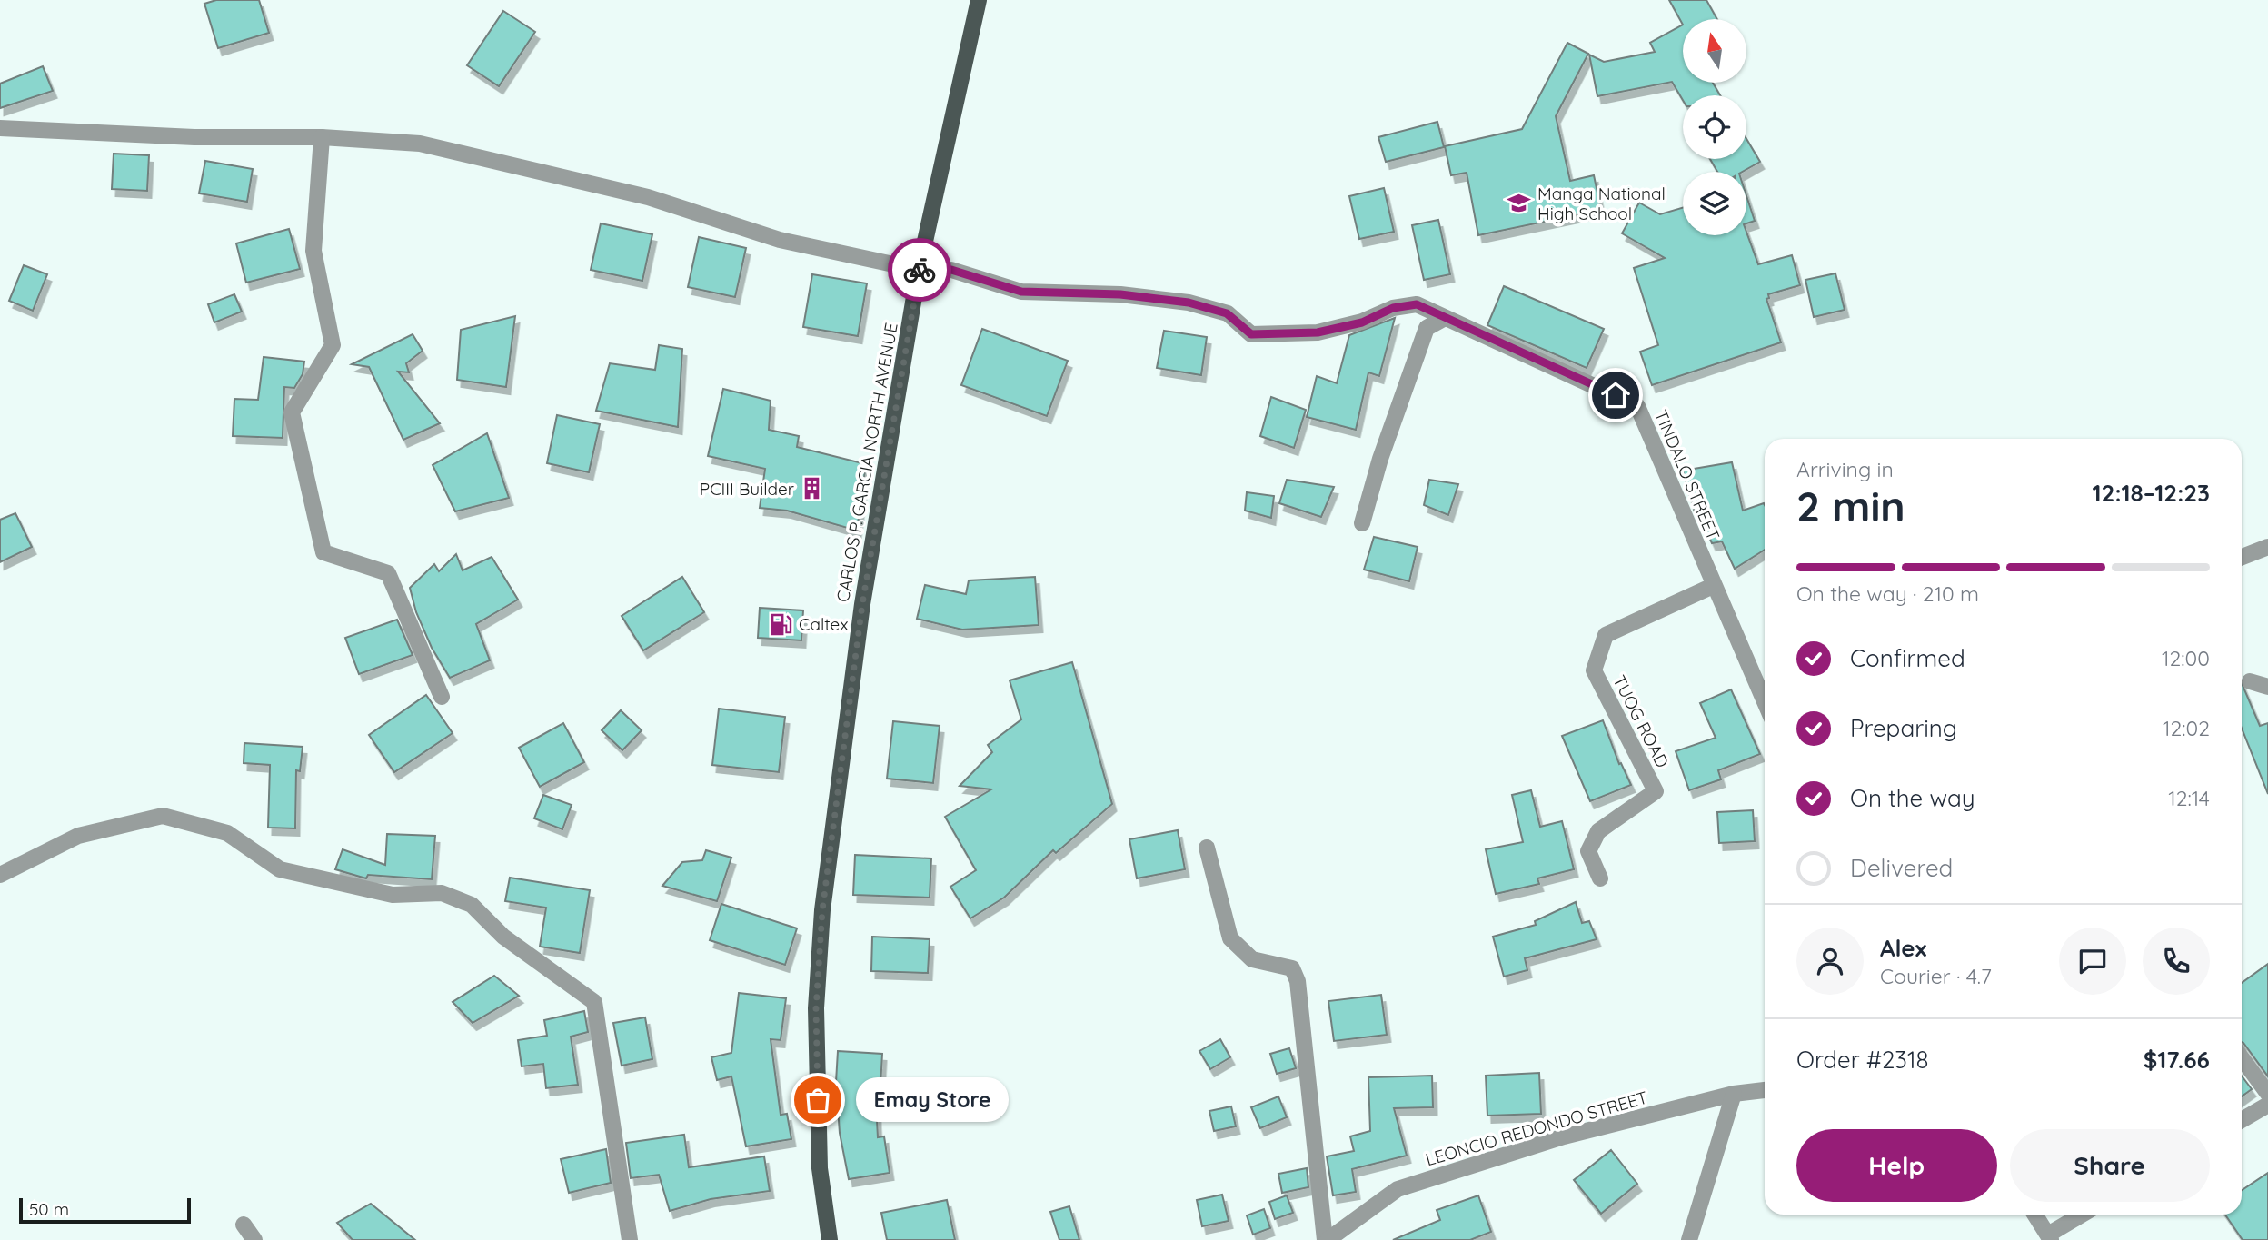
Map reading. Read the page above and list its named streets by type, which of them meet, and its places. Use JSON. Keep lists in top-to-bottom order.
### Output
{
  "streets": {
    "main road": ["CARLOS P. GARCIA NORTH AVENUE"],
    "street": ["TINDALO STREET", "TUOG ROAD", "LEONCIO REDONDO STREET"]
  },
  "crossings": [
    ["CARLOS P. GARCIA NORTH AVENUE", "TINDALO STREET"],
    ["TINDALO STREET", "TUOG ROAD"]
  ],
  "places": {
    "school or university": ["Manga National High School"],
    "building": ["PCIII Builder"],
    "fuel station": ["Caltex"],
    "other": ["Emay Store"]
  },
  "scale_bar": "50 m",
  "north": "top",
  "page": {
    "heading": ["2 min", "Arriving in", "12:18–12:23"],
    "panel": [
      "Alex",
      "Courier · 4.7",
      "Order #2318",
      "$17.66"
    ],
    "bar": "On the way · 210 m",
    "list": [
      ["Confirmed", "12:00"],
      ["Preparing", "12:02"],
      ["On the way", "12:14"],
      "Delivered"
    ],
    "bubble": "Emay Store",
    "buttons": ["Help", "Share"],
    "scale": "50 m"
  }
}
